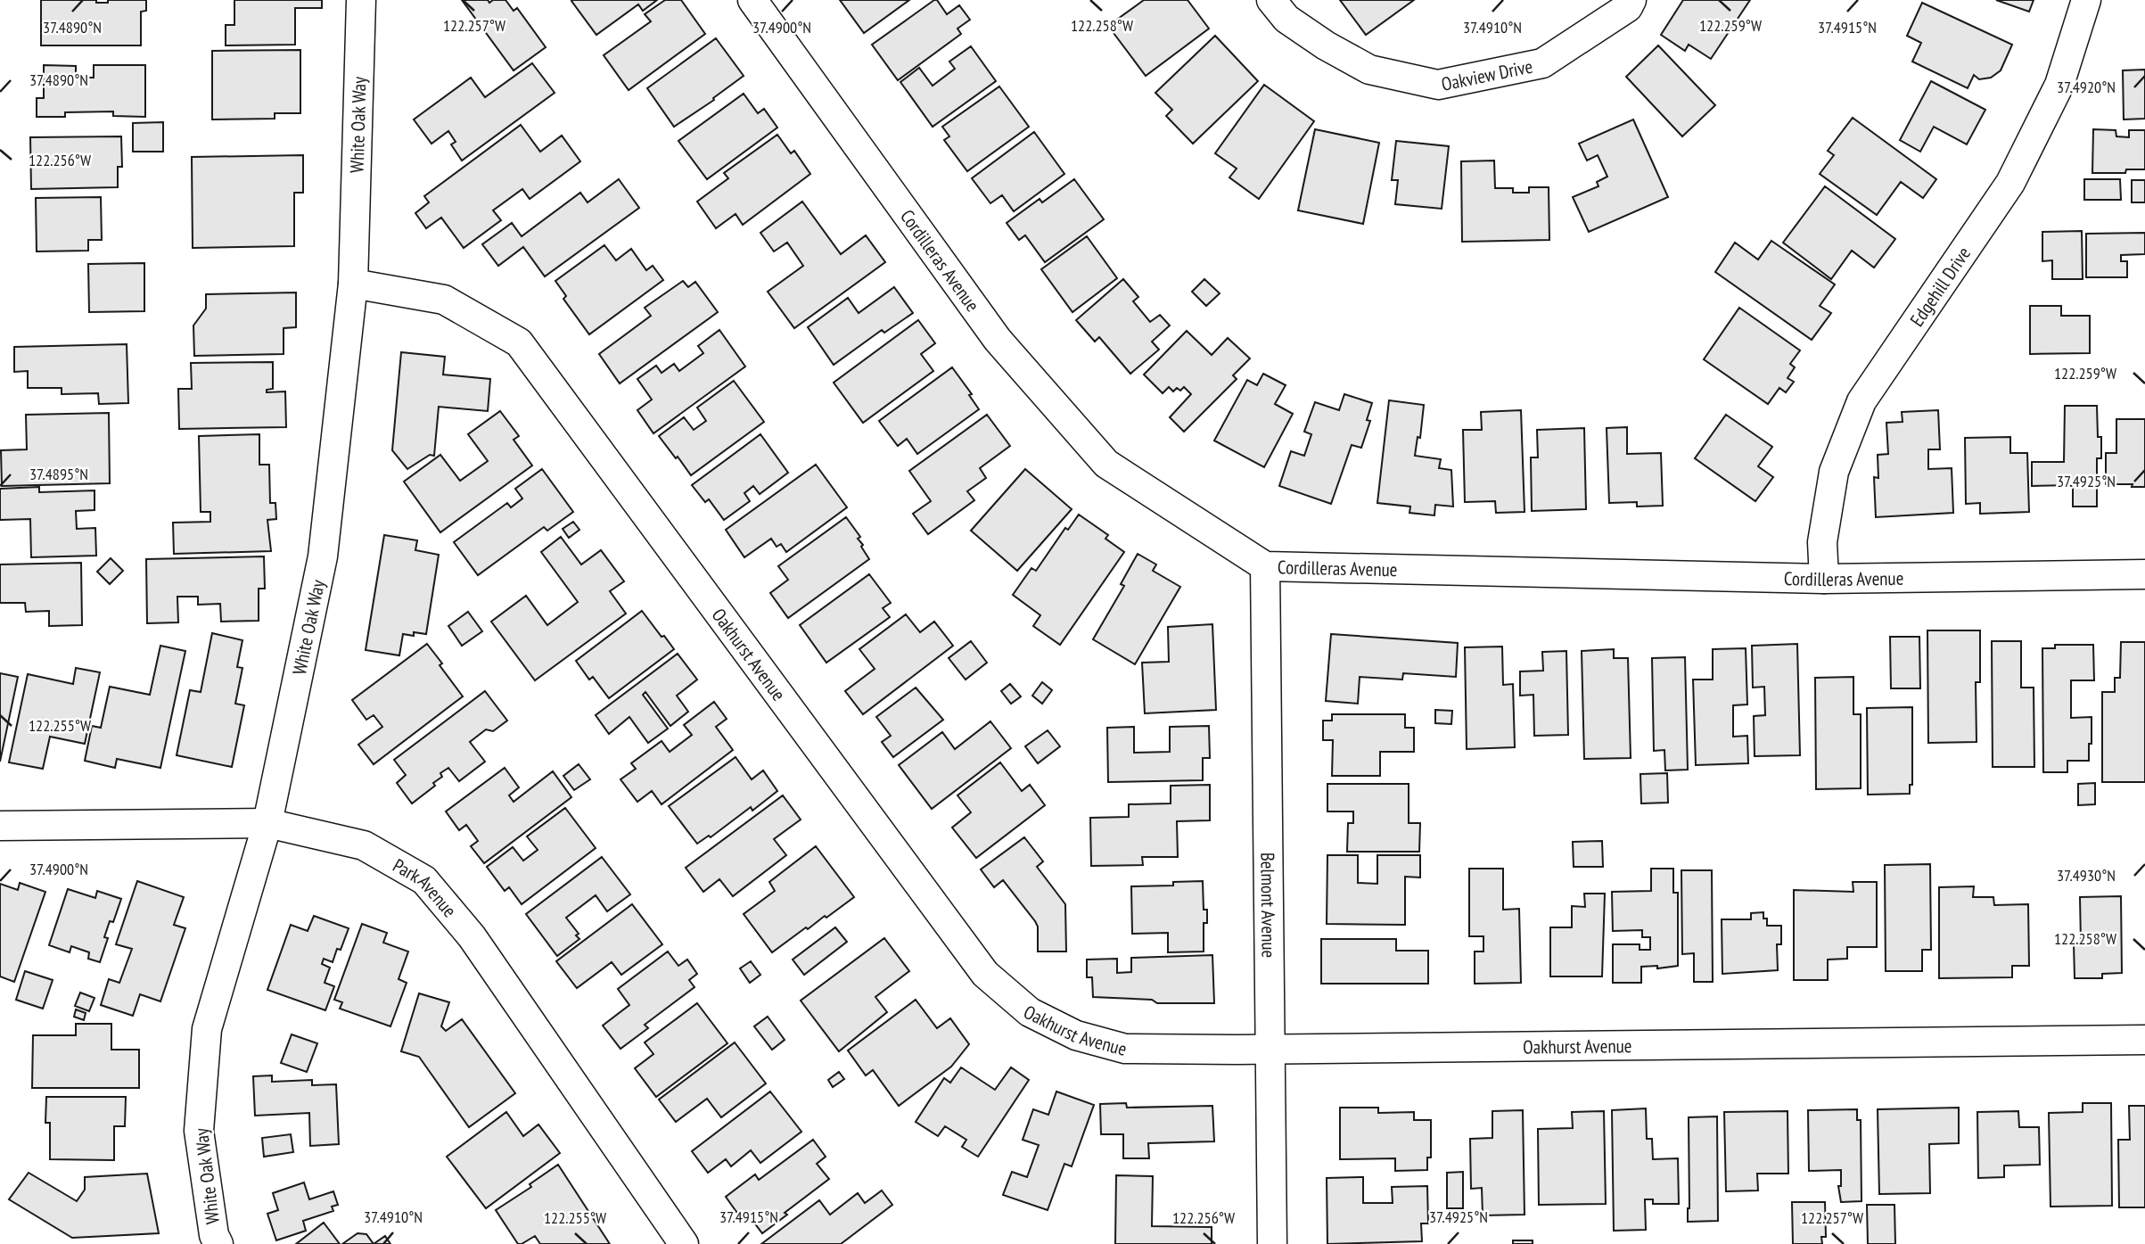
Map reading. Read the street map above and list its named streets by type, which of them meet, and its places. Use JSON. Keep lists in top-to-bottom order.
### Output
{
  "streets": {
    "street": [
      "Oakview Drive",
      "White Oak Way",
      "Cordilleras Avenue",
      "Edgehill Drive",
      "Oakhurst Avenue",
      "Park Avenue",
      "Belmont Avenue"
    ]
  },
  "crossings": [
    ["White Oak Way", "Oakhurst Avenue"],
    ["White Oak Way", "Park Avenue"],
    ["Cordilleras Avenue", "Edgehill Drive"],
    ["Cordilleras Avenue", "Belmont Avenue"],
    ["Oakhurst Avenue", "Belmont Avenue"]
  ],
  "coordinates": [
    "122.257°W",
    "122.258°W",
    "122.259°W",
    "37.4890°N",
    "37.4900°N",
    "37.4910°N",
    "37.4915°N",
    "37.4920°N",
    "122.256°W",
    "37.4895°N",
    "37.4925°N",
    "122.255°W",
    "37.4930°N"
  ]
}
